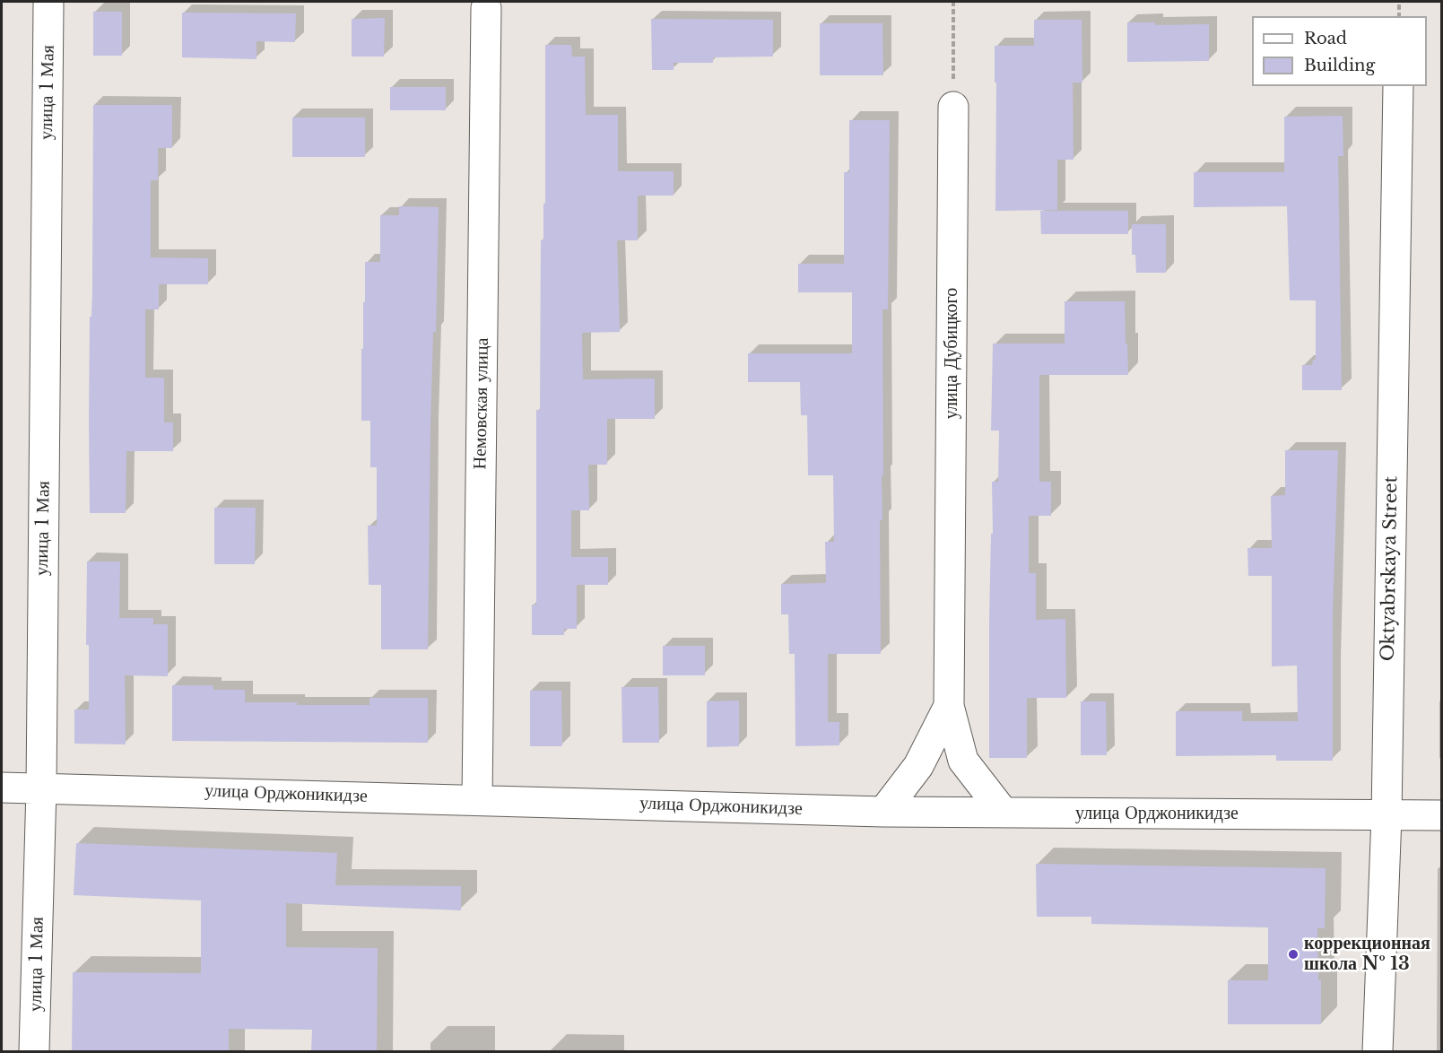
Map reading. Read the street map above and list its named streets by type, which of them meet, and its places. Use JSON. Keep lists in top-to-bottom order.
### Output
{
  "streets": {
    "street": [
      "улица 1 Мая",
      "улица Дубицкого",
      "Немовская улица",
      "Oktyabrskaya Street",
      "улица Орджоникидзе"
    ]
  },
  "crossings": [
    ["улица 1 Мая", "улица Орджоникидзе"],
    ["улица Дубицкого", "улица Орджоникидзе"],
    ["Немовская улица", "улица Орджоникидзе"],
    ["Oktyabrskaya Street", "улица Орджоникидзе"]
  ],
  "places": ["коррекционная школа № 13"],
  "legend": ["Road", "Building"]
}
